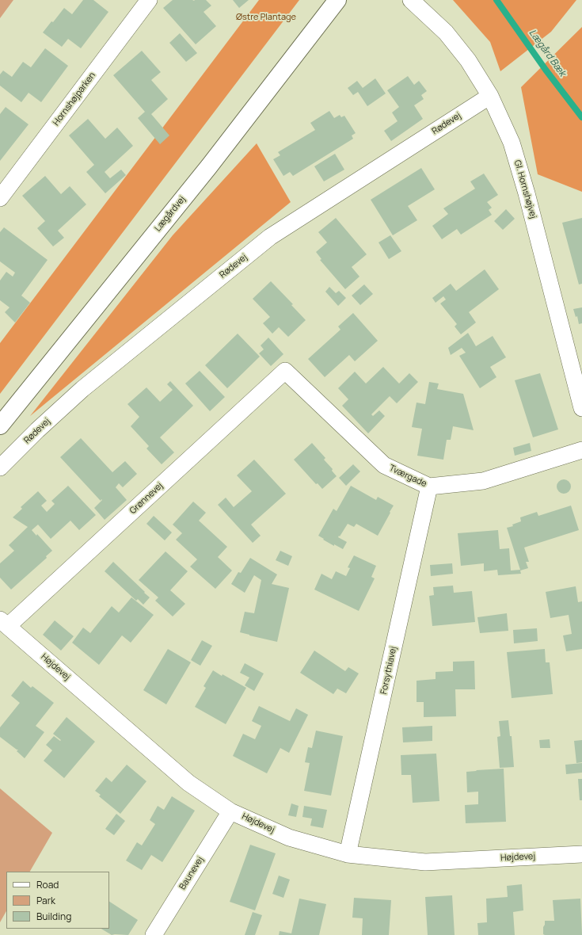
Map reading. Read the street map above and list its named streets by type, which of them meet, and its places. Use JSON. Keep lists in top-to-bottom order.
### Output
{
  "streets": {
    "street": [
      "Hornshøjparken",
      "Rødevej",
      "Gl. Hornshøjvej",
      "Lægårdvej",
      "Tværgade",
      "Grønnevej",
      "Højdevej",
      "Forsythiavej",
      "Baunevej"
    ]
  },
  "crossings": [
    ["Rødevej", "Gl. Hornshøjvej"],
    ["Tværgade", "Grønnevej"],
    ["Tværgade", "Forsythiavej"],
    ["Grønnevej", "Højdevej"],
    ["Højdevej", "Forsythiavej"],
    ["Højdevej", "Baunevej"]
  ],
  "water": ["Lægård Bæk"],
  "parks": ["Østre Plantage"],
  "legend": ["Road", "Park", "Building"]
}
